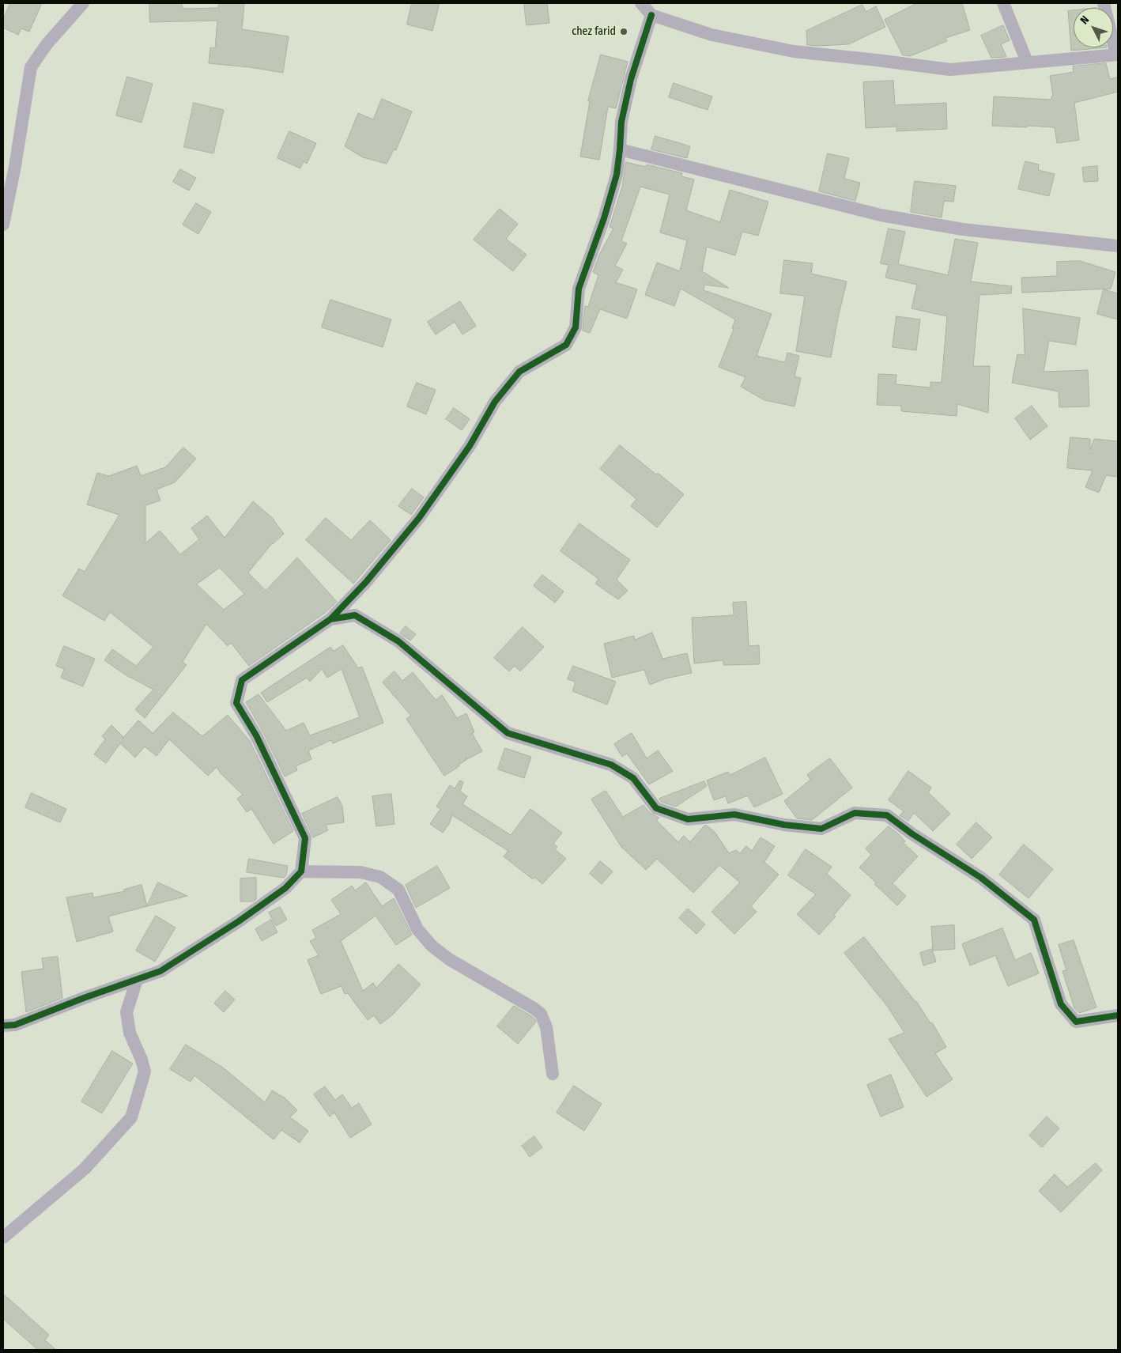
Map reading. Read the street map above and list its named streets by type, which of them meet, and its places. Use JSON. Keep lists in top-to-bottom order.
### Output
{
  "places": ["chez farid"],
  "north": "top left"
}
